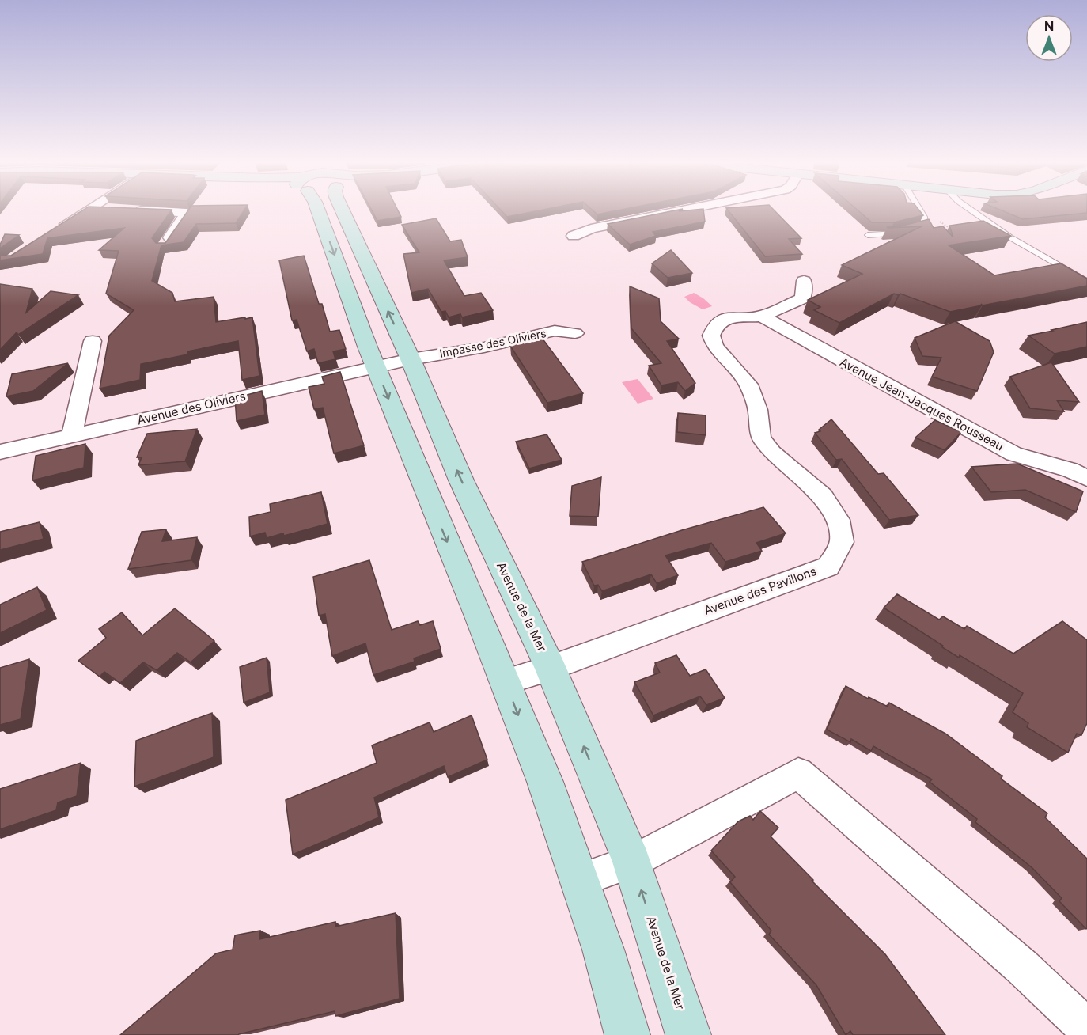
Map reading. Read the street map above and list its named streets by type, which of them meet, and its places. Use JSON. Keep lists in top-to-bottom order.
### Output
{
  "streets": {
    "street": [
      "Impasse des Oliviers",
      "Avenue Jean-Jacques Rousseau",
      "Avenue des Oliviers",
      "Avenue des Pavillons",
      "Avenue de la Mer"
    ]
  },
  "crossings": [
    ["Impasse des Oliviers", "Avenue des Oliviers"],
    ["Impasse des Oliviers", "Avenue de la Mer"],
    ["Avenue Jean-Jacques Rousseau", "Avenue des Pavillons"],
    ["Avenue des Oliviers", "Avenue de la Mer"],
    ["Avenue des Pavillons", "Avenue de la Mer"]
  ],
  "north": "top"
}
